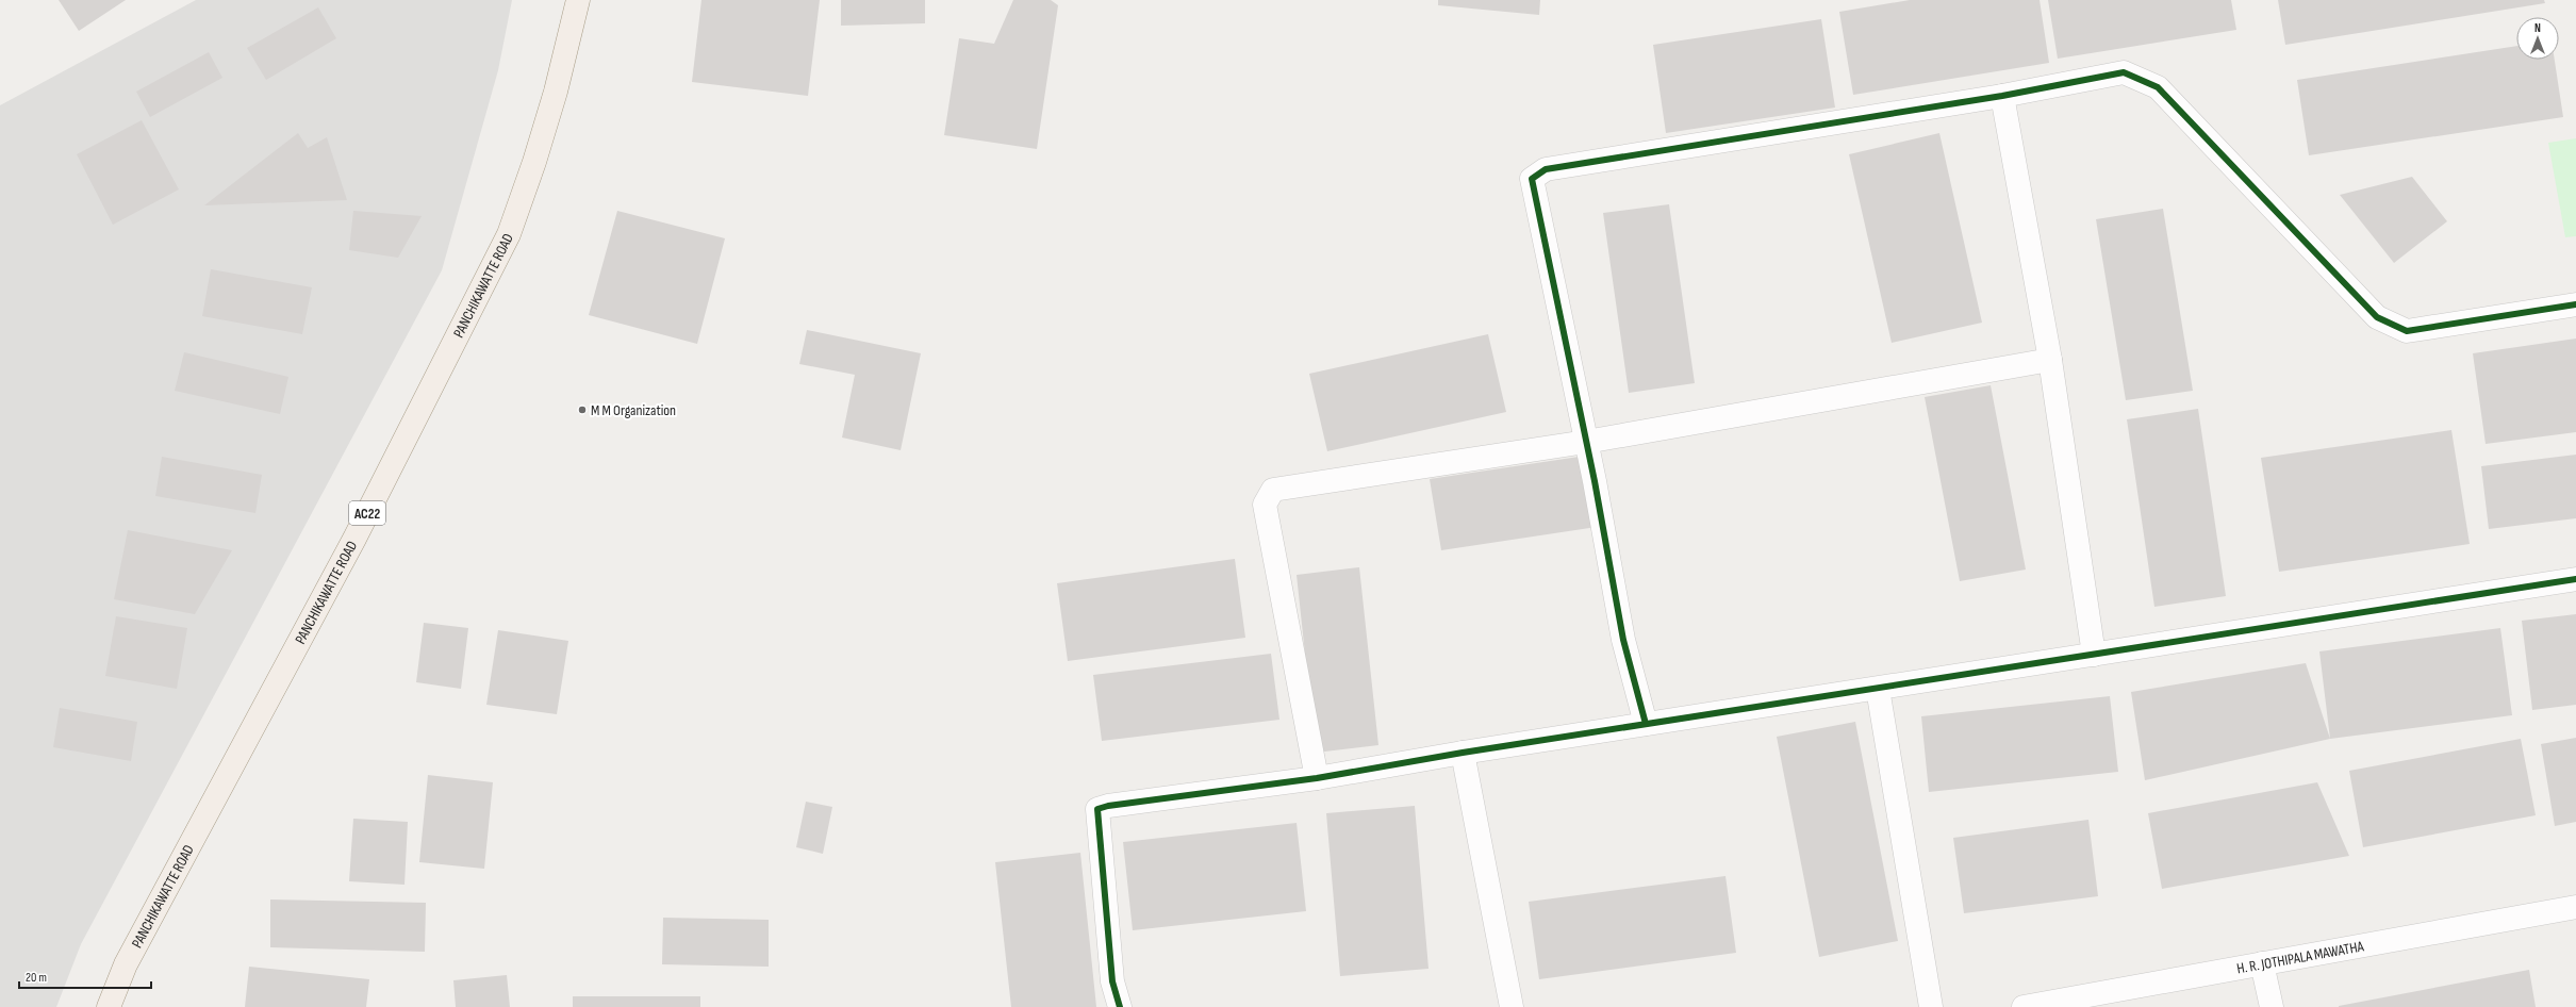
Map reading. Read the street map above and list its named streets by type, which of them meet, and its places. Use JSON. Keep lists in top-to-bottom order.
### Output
{
  "streets": {
    "main road": ["PANCHIKAWATTE ROAD", "AC22"],
    "street": ["H. R. JOTHIPALA MAWATHA"]
  },
  "places": ["M M Organization"],
  "scale_bar": "20 m",
  "north": "top"
}
